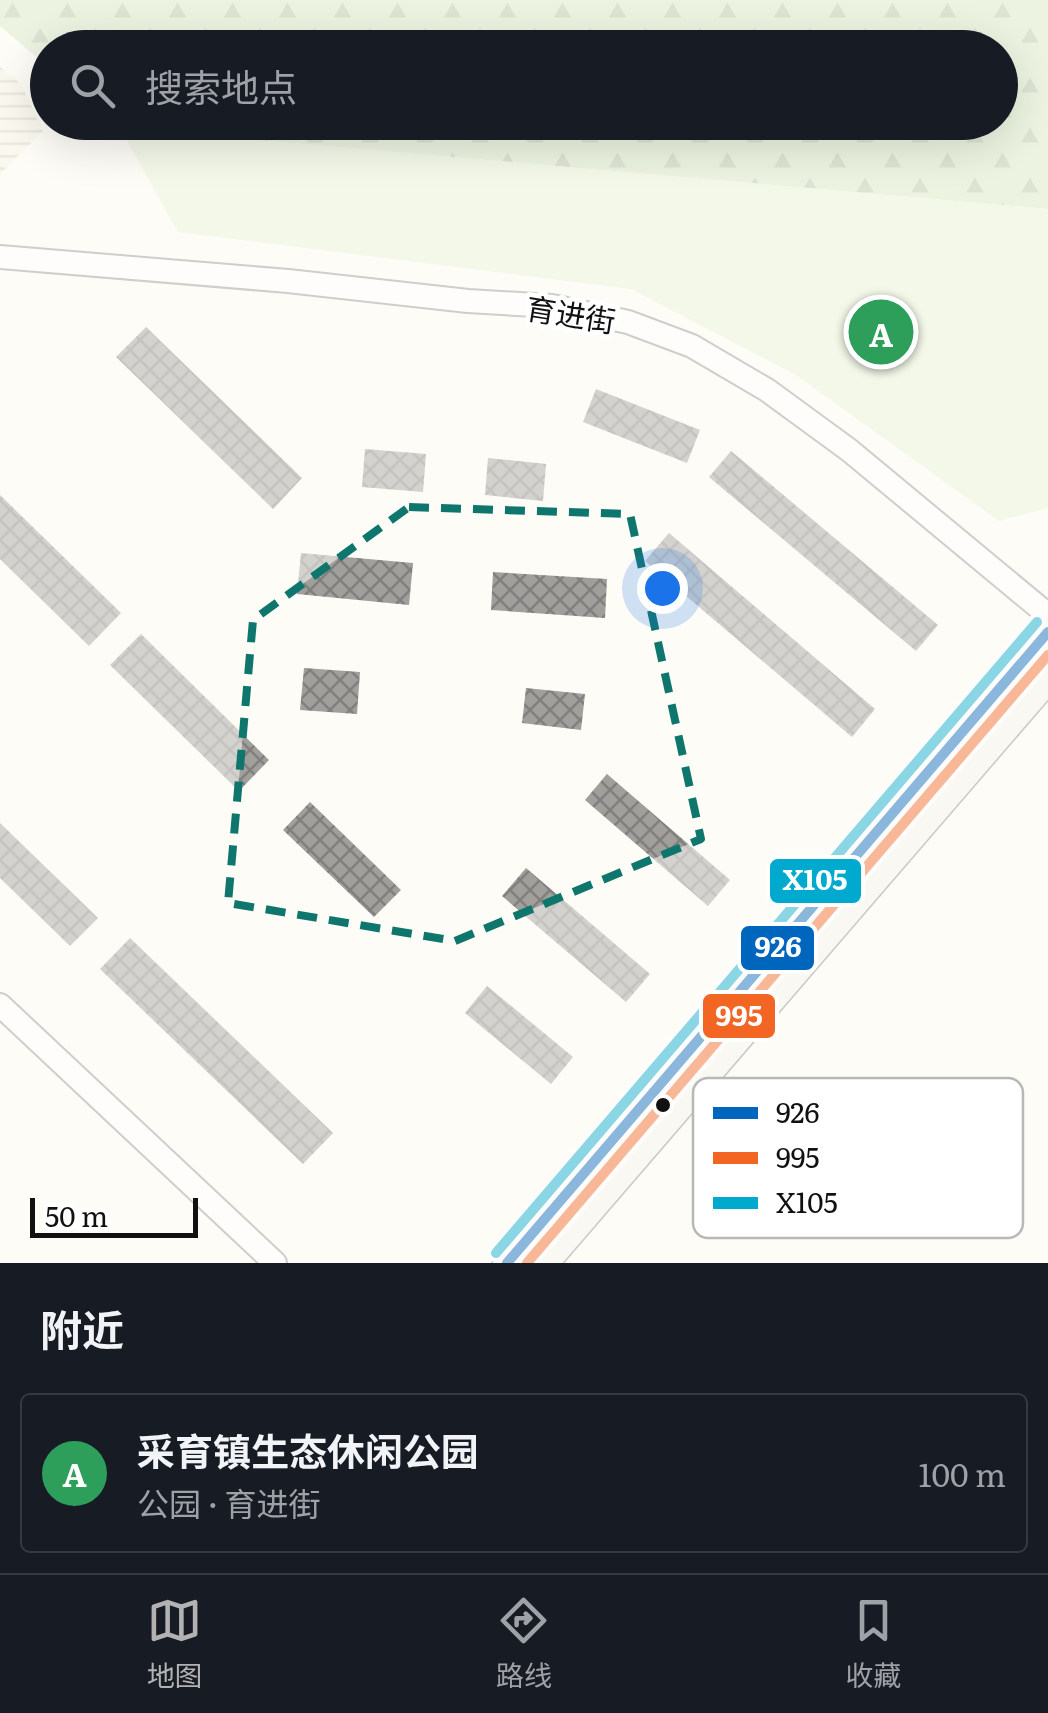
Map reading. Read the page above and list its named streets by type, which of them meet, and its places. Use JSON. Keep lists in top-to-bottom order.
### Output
{
  "streets": {
    "street": ["育进街"]
  },
  "lines": ["transit line X105", "transit line 926", "transit line 995"],
  "legend": ["926", "995", "X105"],
  "scale_bar": "50 m",
  "page": {
    "search": "搜索地点",
    "pins": "A",
    "scale": "50 m",
    "heading": "附近",
    "list": [
      {
        "mark": "A",
        "name": "采育镇生态休闲公园",
        "note": "公园 · 育进街",
        "value": "100 m"
      }
    ],
    "nav": ["地图", "路线", "收藏"]
  }
}
